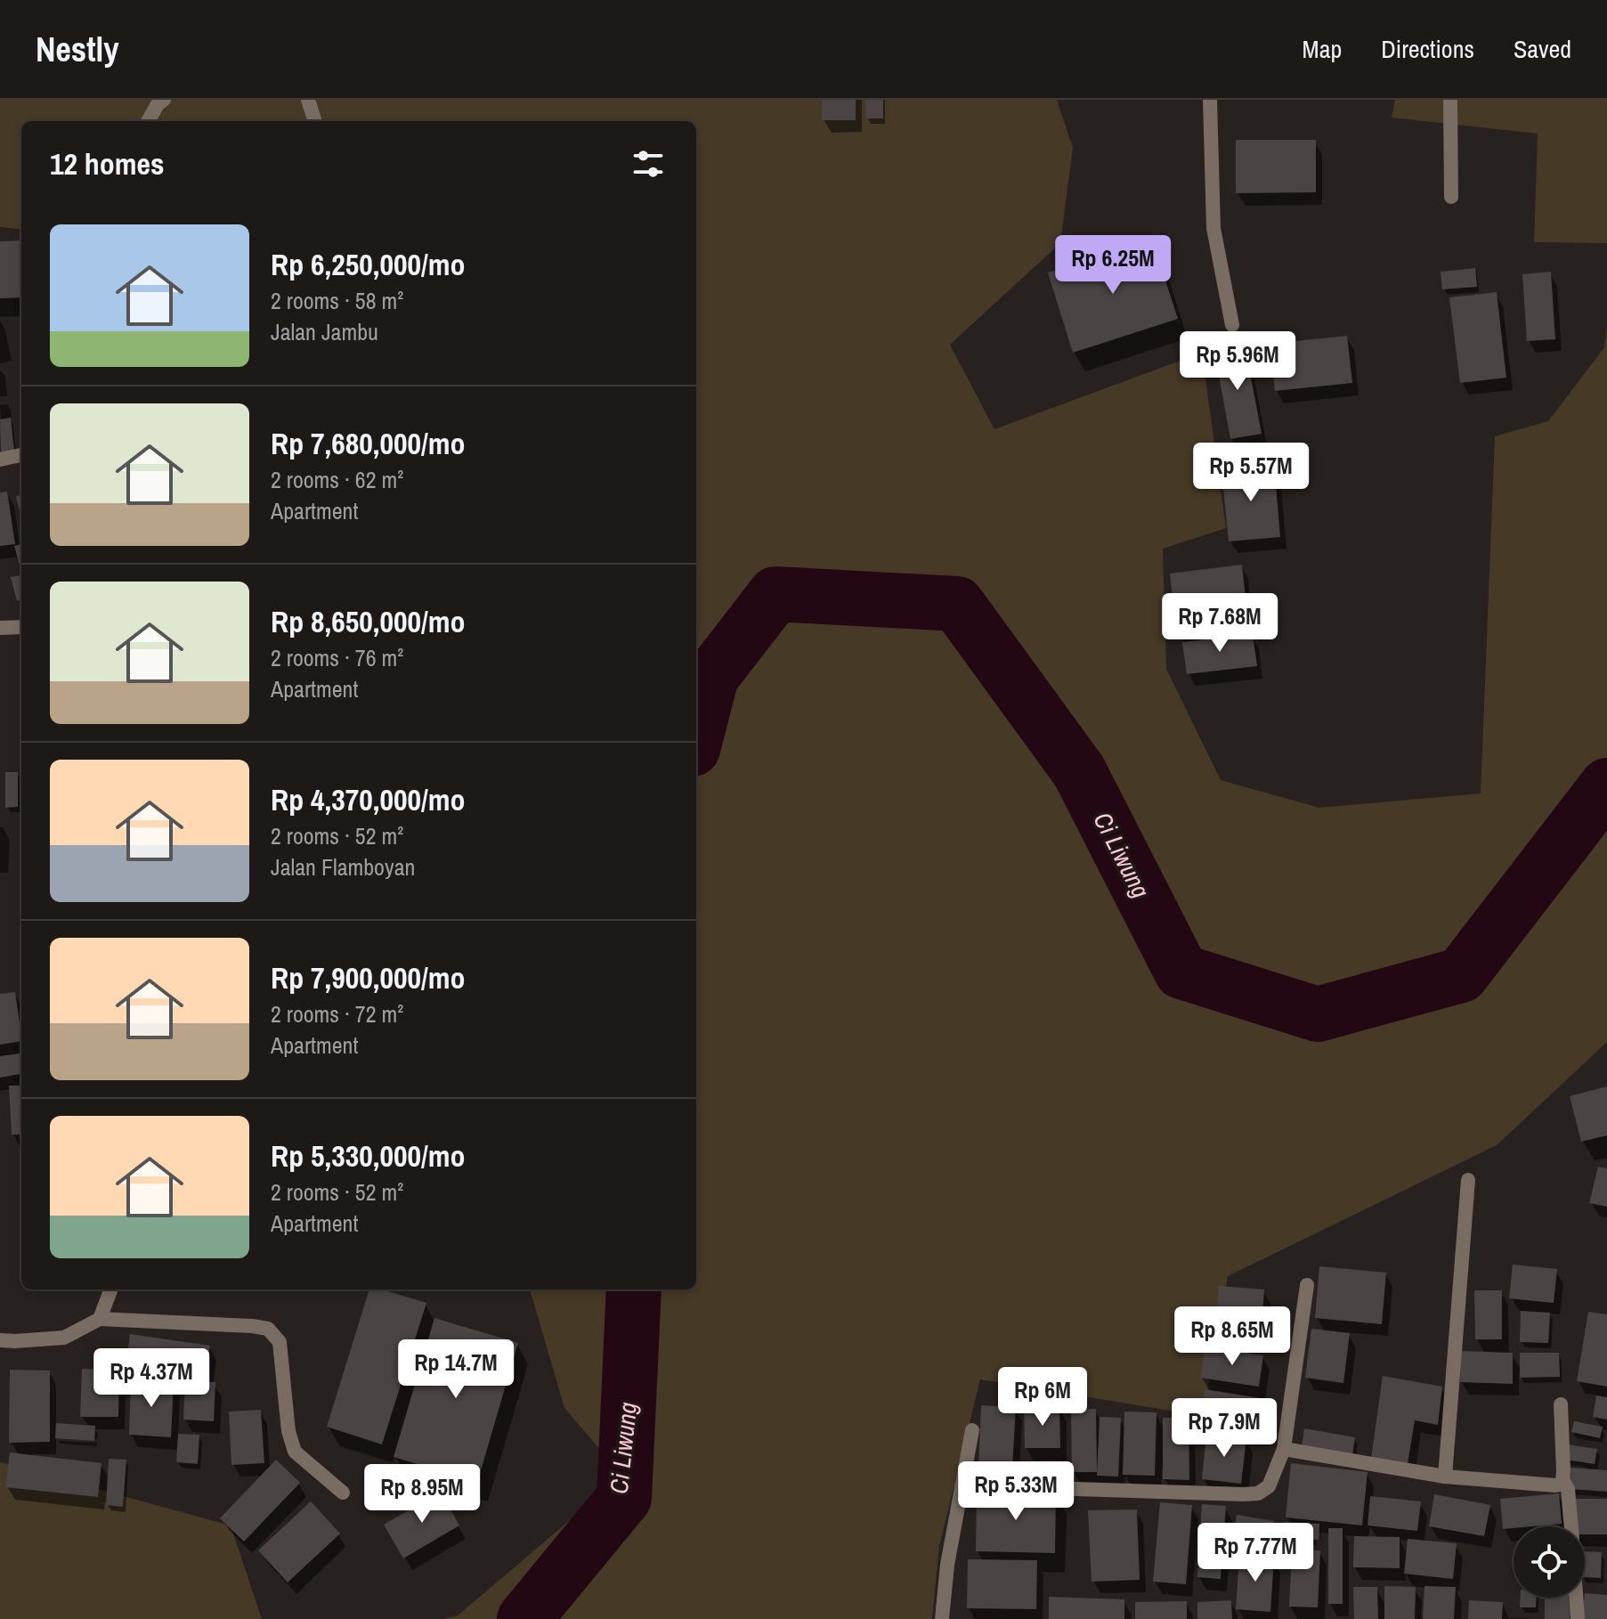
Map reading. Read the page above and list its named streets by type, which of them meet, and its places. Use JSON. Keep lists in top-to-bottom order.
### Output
{
  "water": ["Ci Liwung"],
  "page": {
    "header": "Nestly",
    "nav": ["Map", "Directions", "Saved"],
    "heading": "12 homes",
    "list": [
      {
        "name": "Rp 6,250,000/mo",
        "note": "2 rooms · 58 m² · Jalan Jambu"
      },
      {
        "name": "Rp 7,680,000/mo",
        "note": "2 rooms · 62 m² · Apartment"
      },
      {
        "name": "Rp 8,650,000/mo",
        "note": "2 rooms · 76 m² · Apartment"
      },
      {
        "name": "Rp 4,370,000/mo",
        "note": "2 rooms · 52 m² · Jalan Flamboyan"
      },
      {
        "name": "Rp 7,900,000/mo",
        "note": "2 rooms · 72 m² · Apartment"
      },
      {
        "name": "Rp 5,330,000/mo",
        "note": "2 rooms · 52 m² · Apartment"
      }
    ],
    "price": [
      "Rp 6.25M",
      "Rp 5.96M",
      "Rp 5.57M",
      "Rp 7.68M",
      "Rp 8.65M",
      "Rp 14.7M",
      "Rp 4.37M",
      "Rp 6M",
      "Rp 7.9M",
      "Rp 5.33M",
      "Rp 8.95M",
      "Rp 7.77M"
    ]
  }
}
